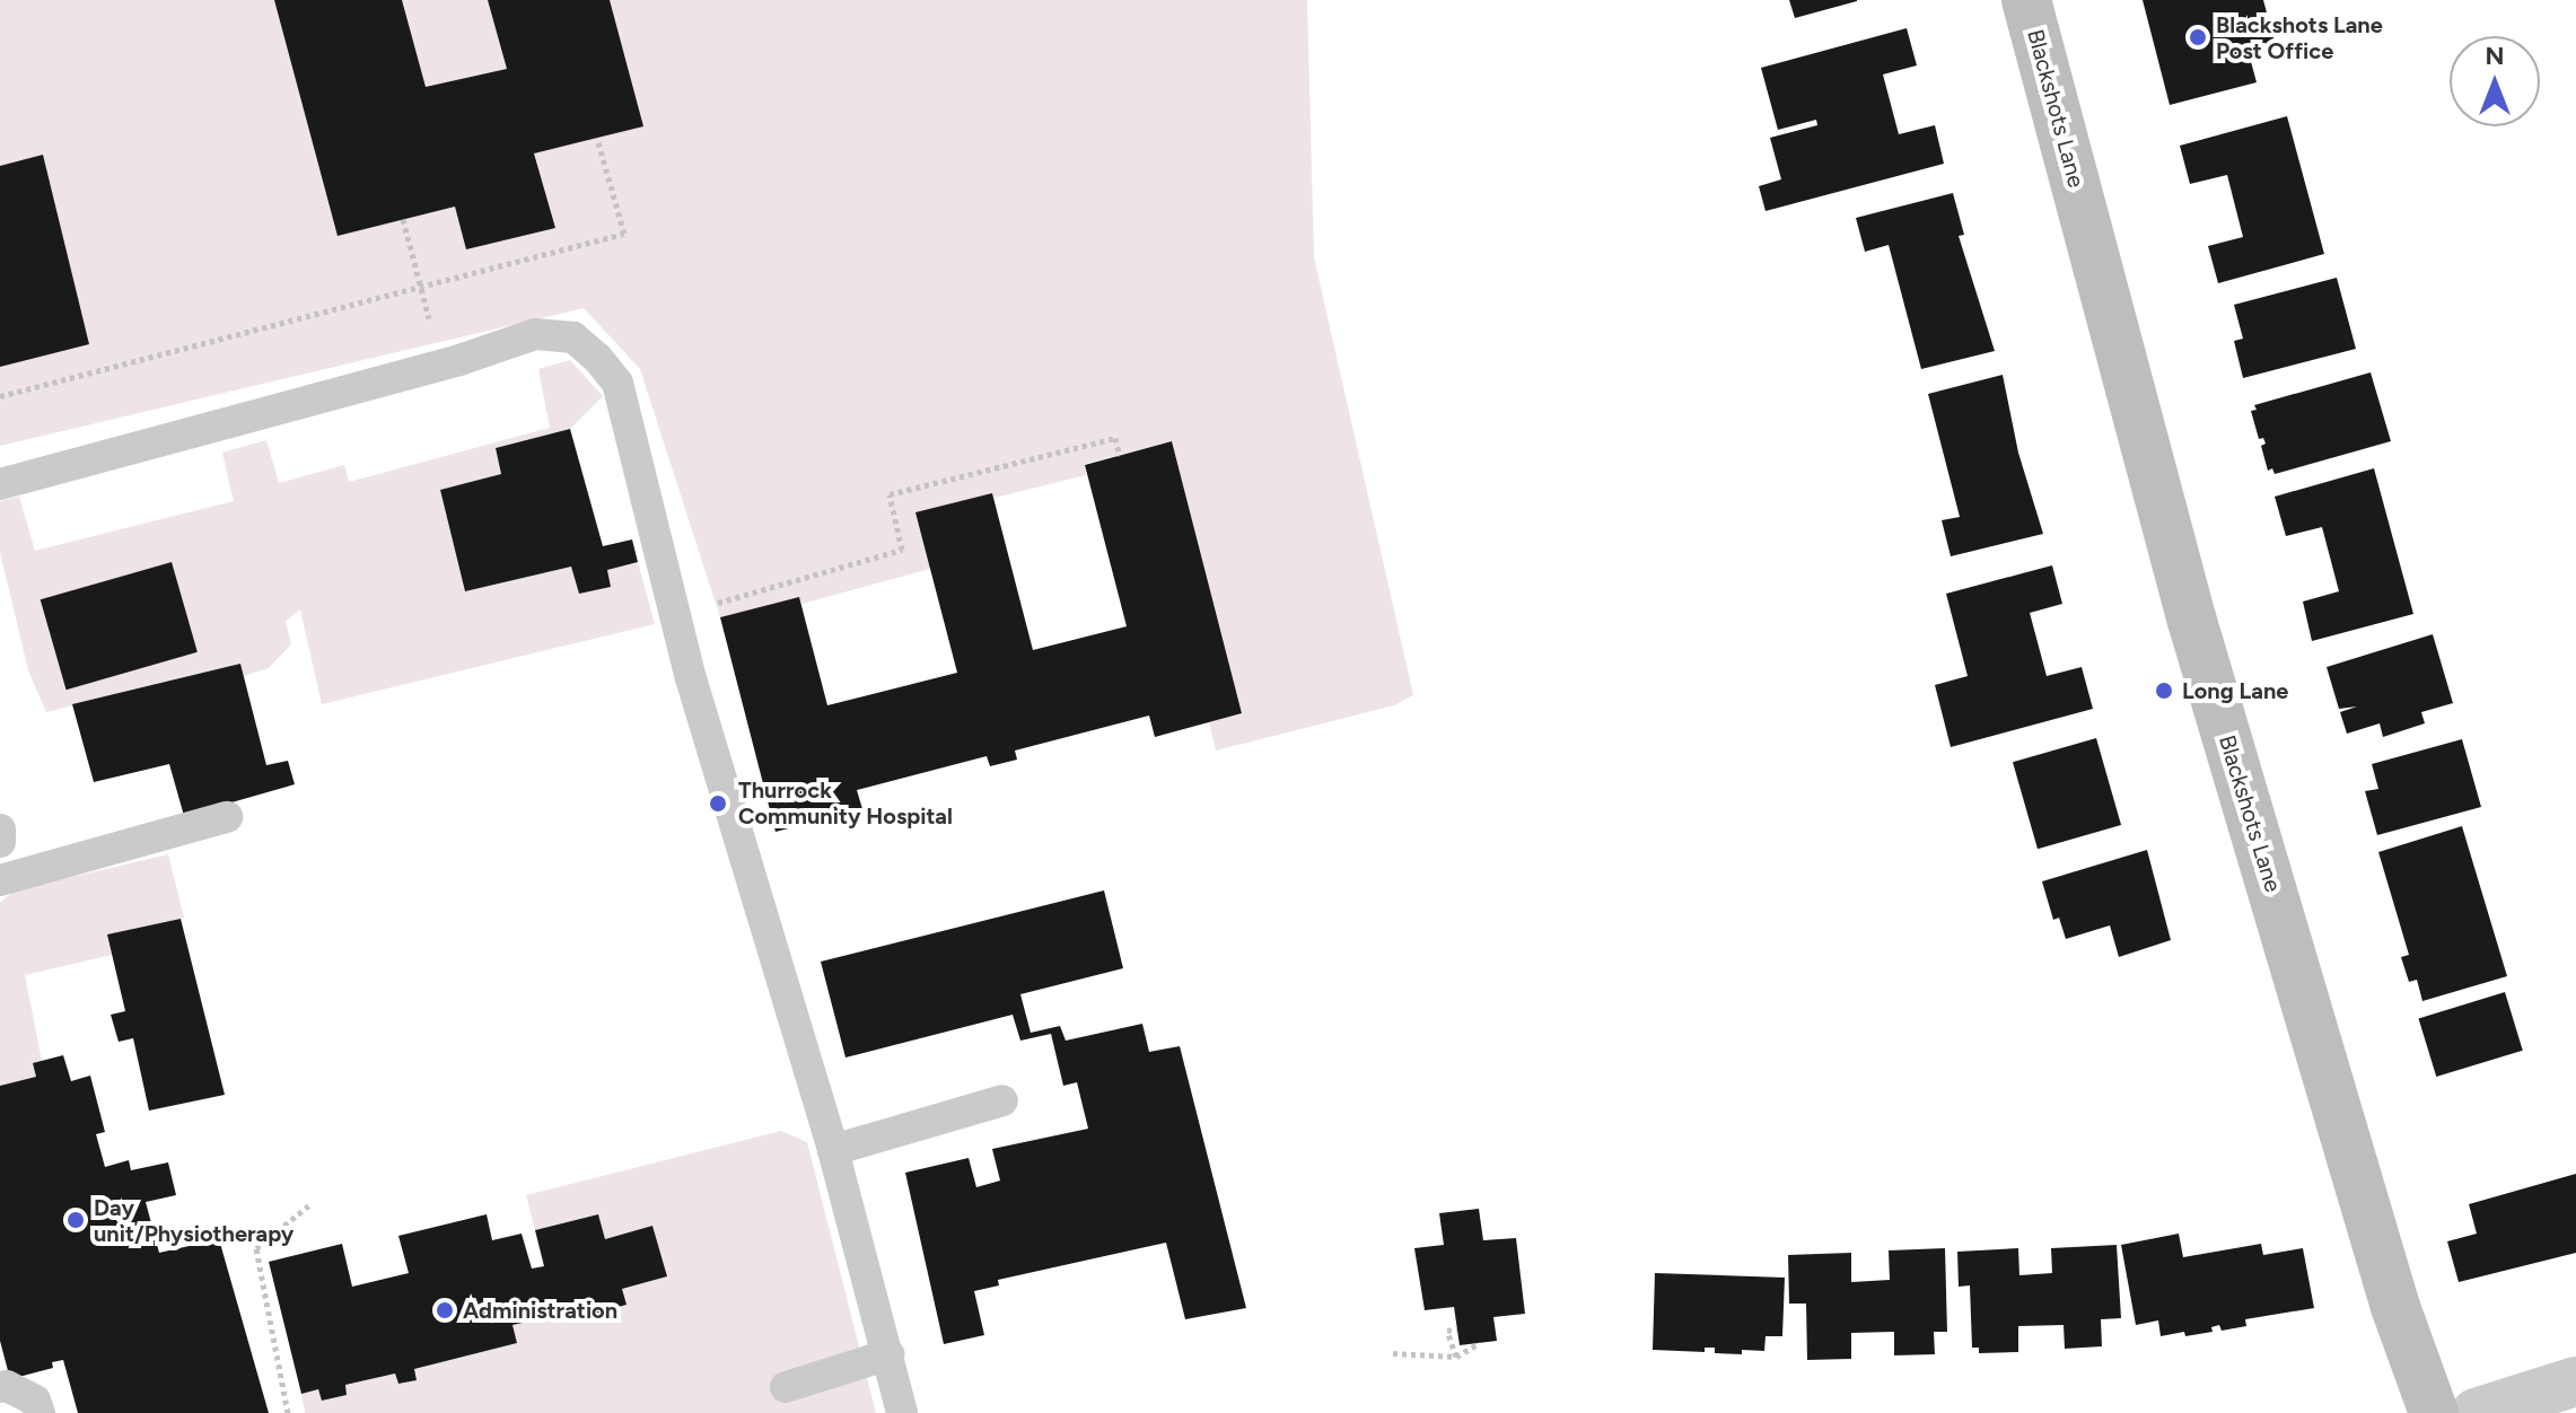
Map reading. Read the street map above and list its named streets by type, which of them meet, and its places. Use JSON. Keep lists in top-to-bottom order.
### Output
{
  "streets": {
    "street": ["Blackshots Lane"]
  },
  "places": [
    "Blackshots Lane Post Office",
    "Long Lane",
    "Thurrock Community Hospital",
    "Day unit/Physiotherapy",
    "Administration"
  ],
  "north": "top"
}
